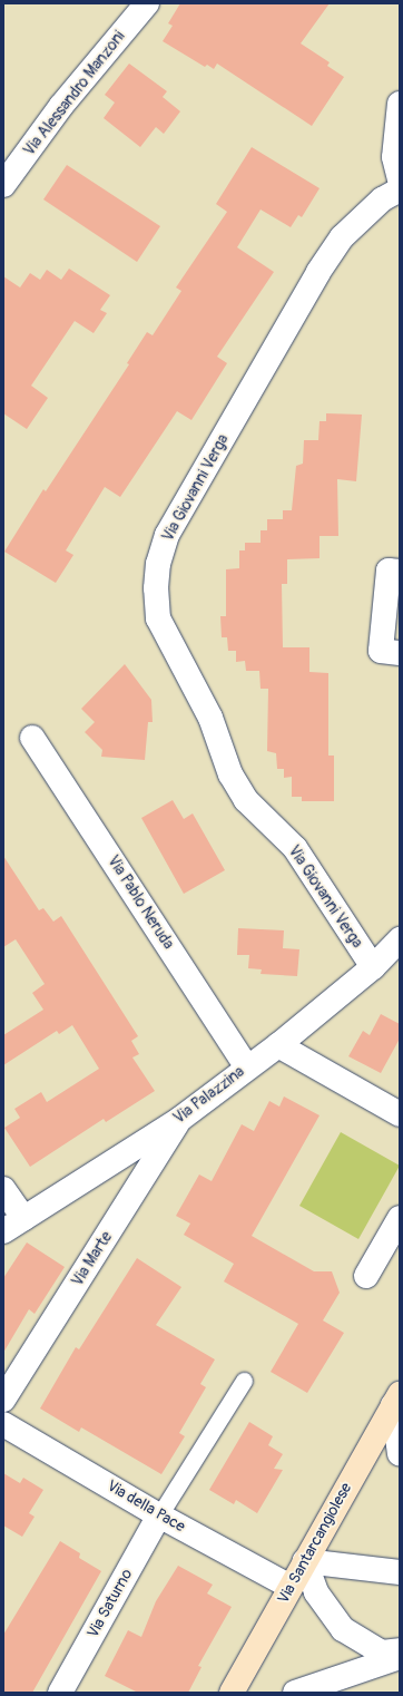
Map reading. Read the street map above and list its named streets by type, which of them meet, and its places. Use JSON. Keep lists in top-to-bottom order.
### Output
{
  "streets": {
    "main road": ["Via Santarcangiolese"],
    "street": [
      "Via Alessandro Manzoni",
      "Via Giovanni Verga",
      "Via Pablo Neruda",
      "Via Palazzina",
      "Via Marte",
      "Via della Pace",
      "Via Saturno"
    ]
  },
  "crossings": [
    ["Via Giovanni Verga", "Via Palazzina"],
    ["Via Pablo Neruda", "Via Palazzina"],
    ["Via Palazzina", "Via Marte"],
    ["Via della Pace", "Via Santarcangiolese"],
    ["Via della Pace", "Via Saturno"]
  ]
}
